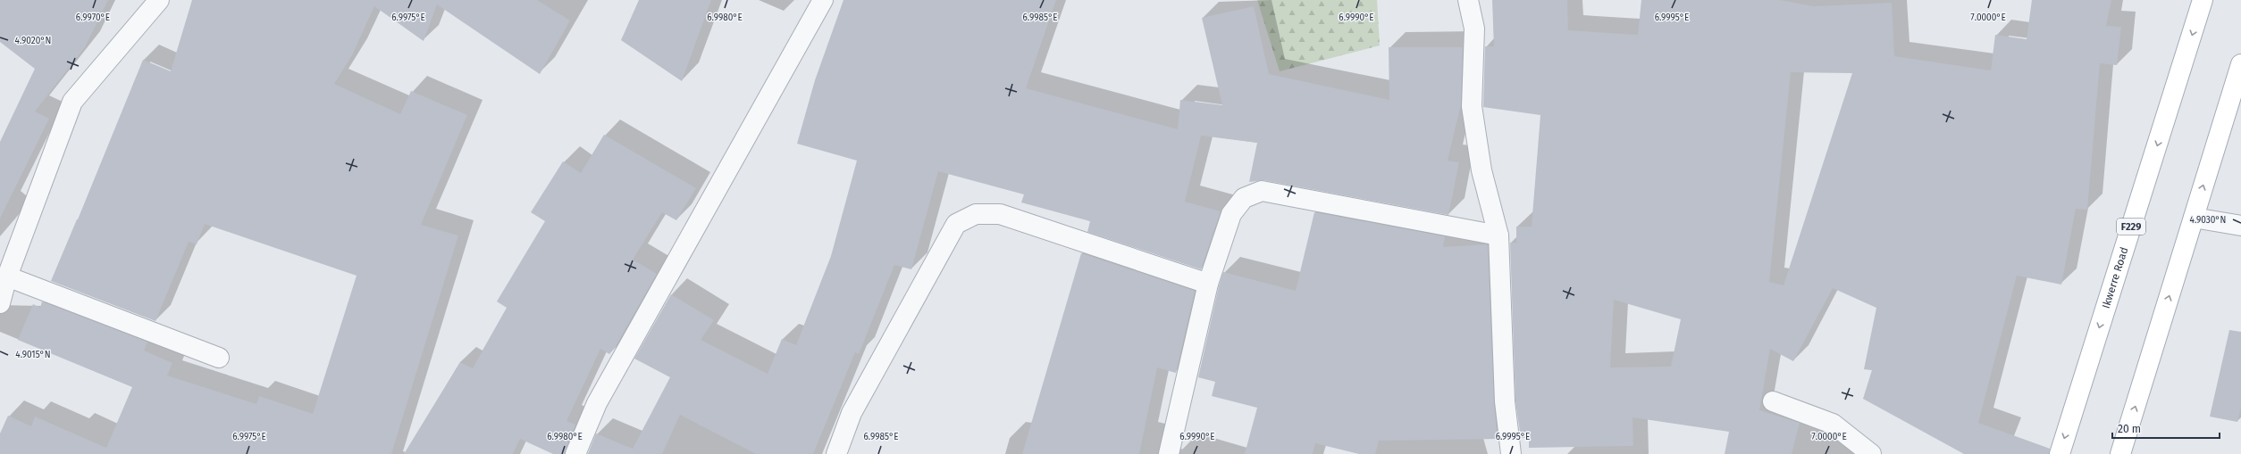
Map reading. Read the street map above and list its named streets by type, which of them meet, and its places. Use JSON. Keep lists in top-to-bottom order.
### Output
{
  "streets": {
    "main road": ["F229", "Ikwerre Road"]
  },
  "scale_bar": "20 m",
  "coordinates": [
    "6.9970°E",
    "6.9975°E",
    "6.9980°E",
    "6.9985°E",
    "6.9990°E",
    "6.9995°E",
    "7.0000°E",
    "4.9020°N",
    "4.9030°N",
    "4.9015°N"
  ]
}
